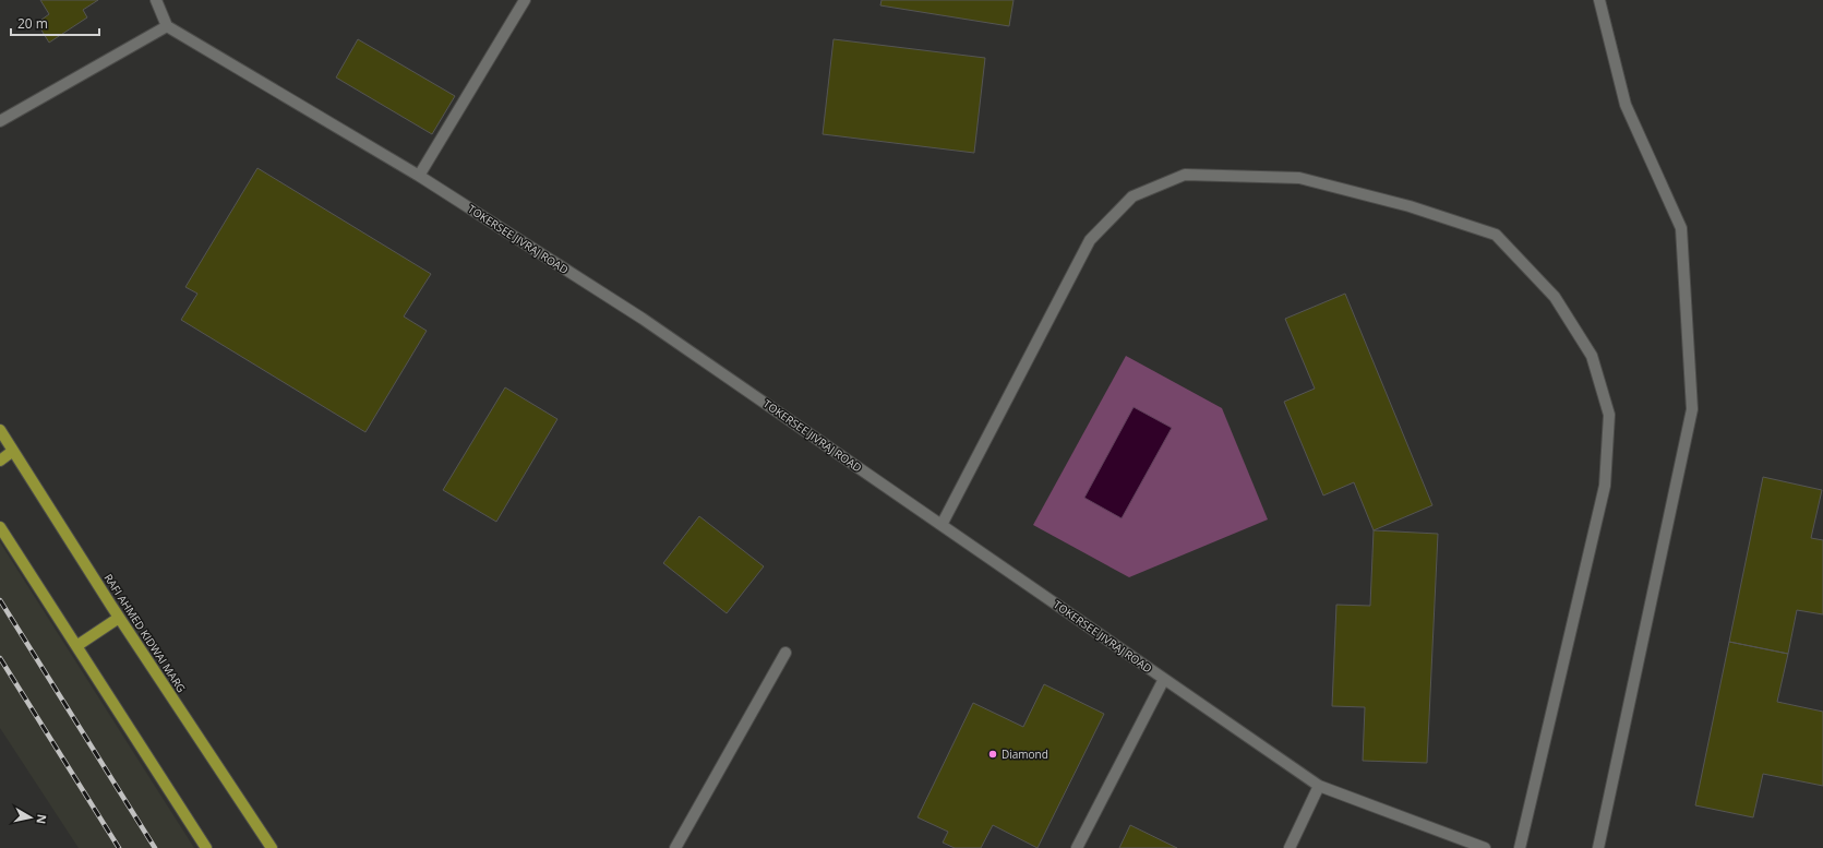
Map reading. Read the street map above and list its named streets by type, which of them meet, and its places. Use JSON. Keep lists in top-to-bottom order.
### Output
{
  "streets": {
    "main road": ["RAFI AHMED KIDWAI MARG"],
    "street": ["TOKERSEE JIVRAJ ROAD"]
  },
  "places": ["Diamond"],
  "scale_bar": "20 m",
  "north": "right"
}
